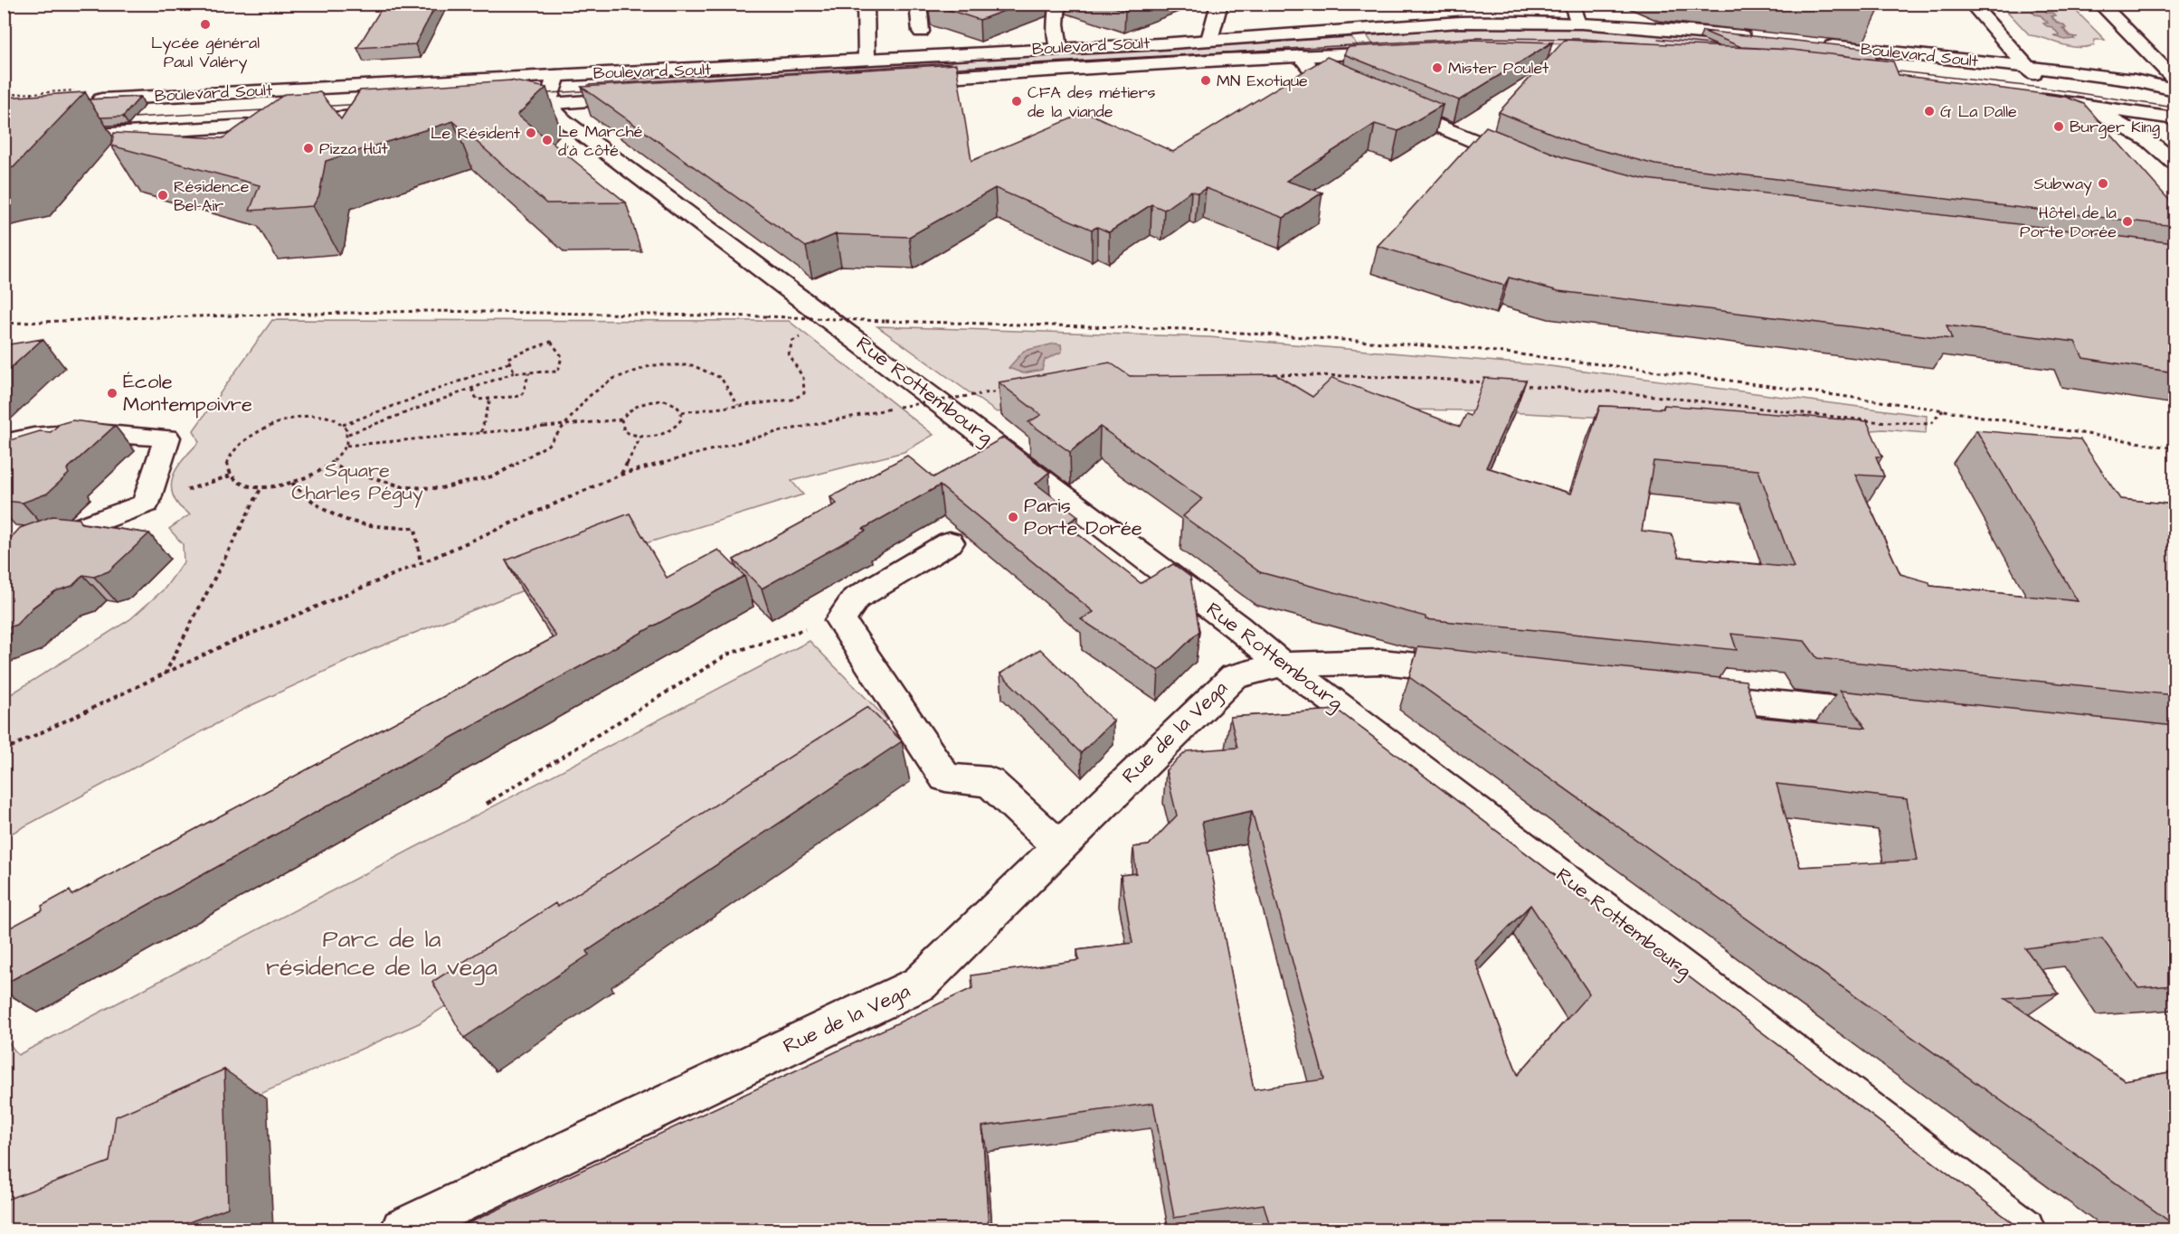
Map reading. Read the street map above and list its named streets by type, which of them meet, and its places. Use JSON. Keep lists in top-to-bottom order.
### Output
{
  "streets": {
    "main road": ["Boulevard Soult", "Rue Rottembourg", "Rue de la Vega"]
  },
  "crossings": [
    ["Boulevard Soult", "Rue Rottembourg"],
    ["Rue Rottembourg", "Rue de la Vega"]
  ],
  "parks": ["Square Charles Péguy", "Parc de la résidence de la vega"],
  "places": [
    "Lycée général Paul Valéry",
    "Mister Poulet",
    "MN Exotique",
    "CFA des métiers de la viande",
    "G La Dalle",
    "Burger King",
    "Le Résident",
    "Le Marché d’à côté",
    "Pizza Hut",
    "Subway",
    "Résidence Bel-Air",
    "Hôtel de la Porte Dorée",
    "École Montempoivre",
    "Paris Porte Dorée"
  ]
}
